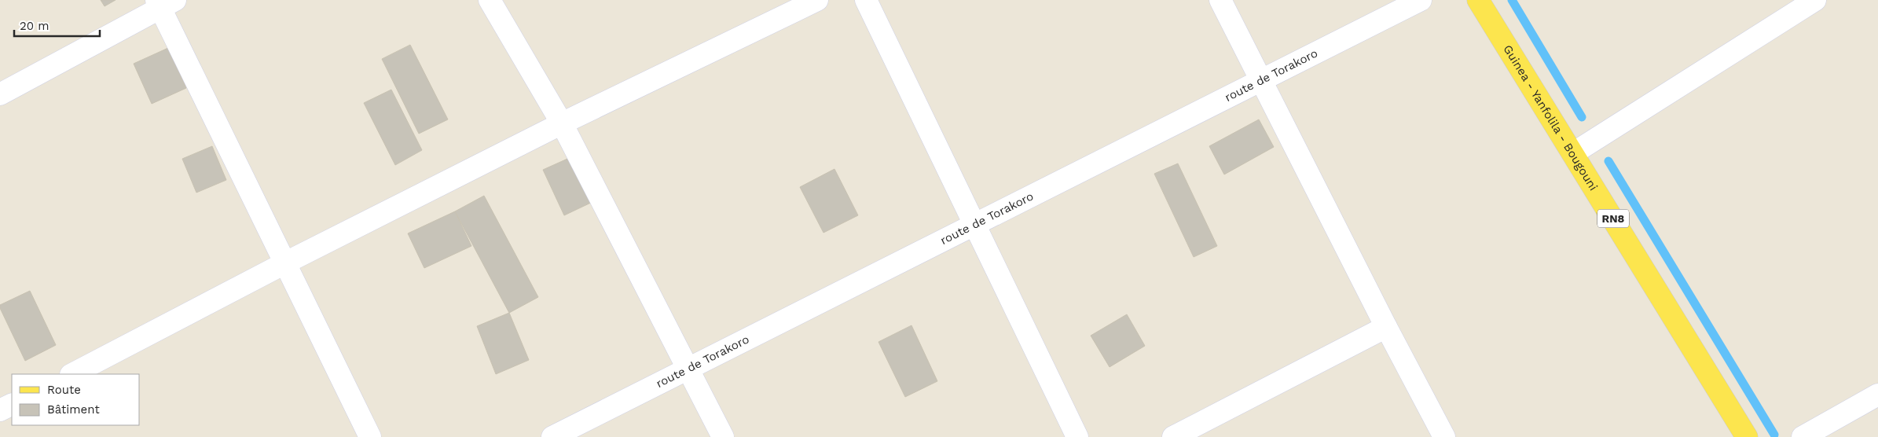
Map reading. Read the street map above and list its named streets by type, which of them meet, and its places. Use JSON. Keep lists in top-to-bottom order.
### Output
{
  "streets": {
    "main road": ["Guinea - Yanfolila - Bougouni", "RN8"],
    "street": ["route de Torakoro"]
  },
  "legend": ["Route", "Bâtiment"],
  "scale_bar": "20 m"
}
